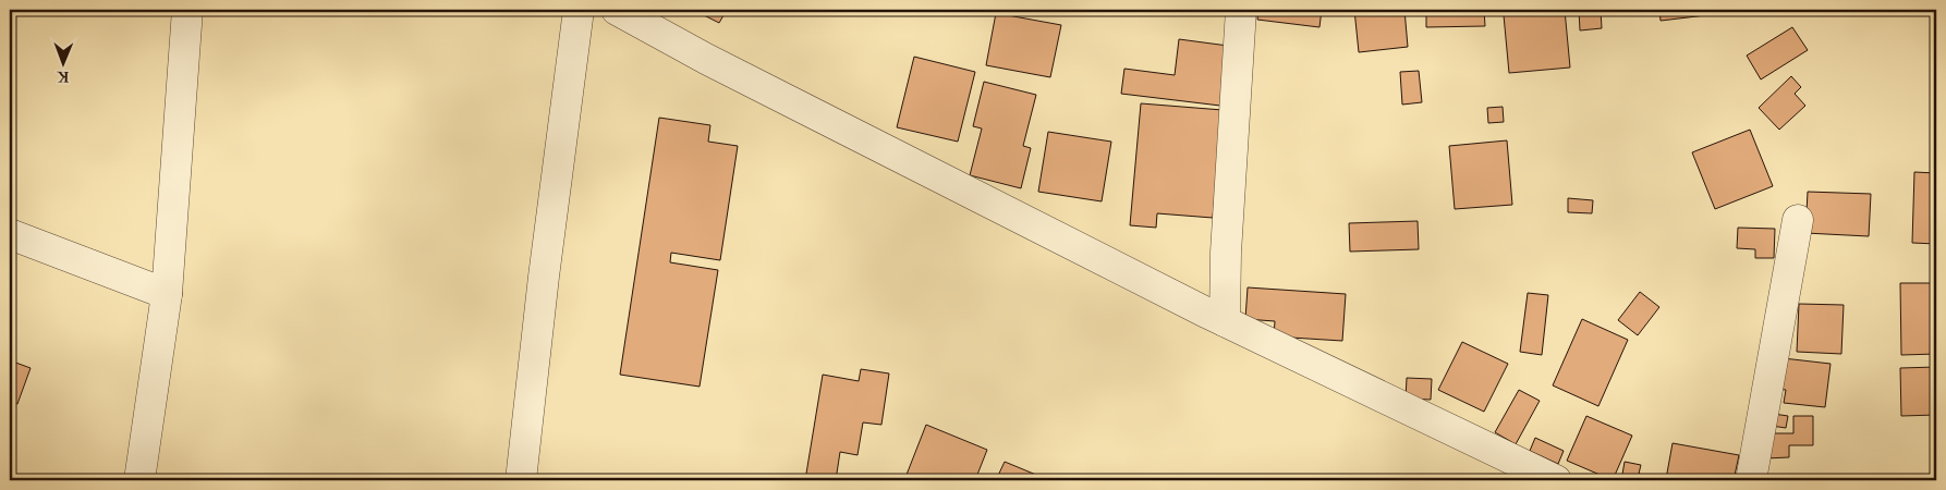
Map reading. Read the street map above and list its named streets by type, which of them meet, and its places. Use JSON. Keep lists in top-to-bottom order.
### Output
{
  "north": "bottom"
}
